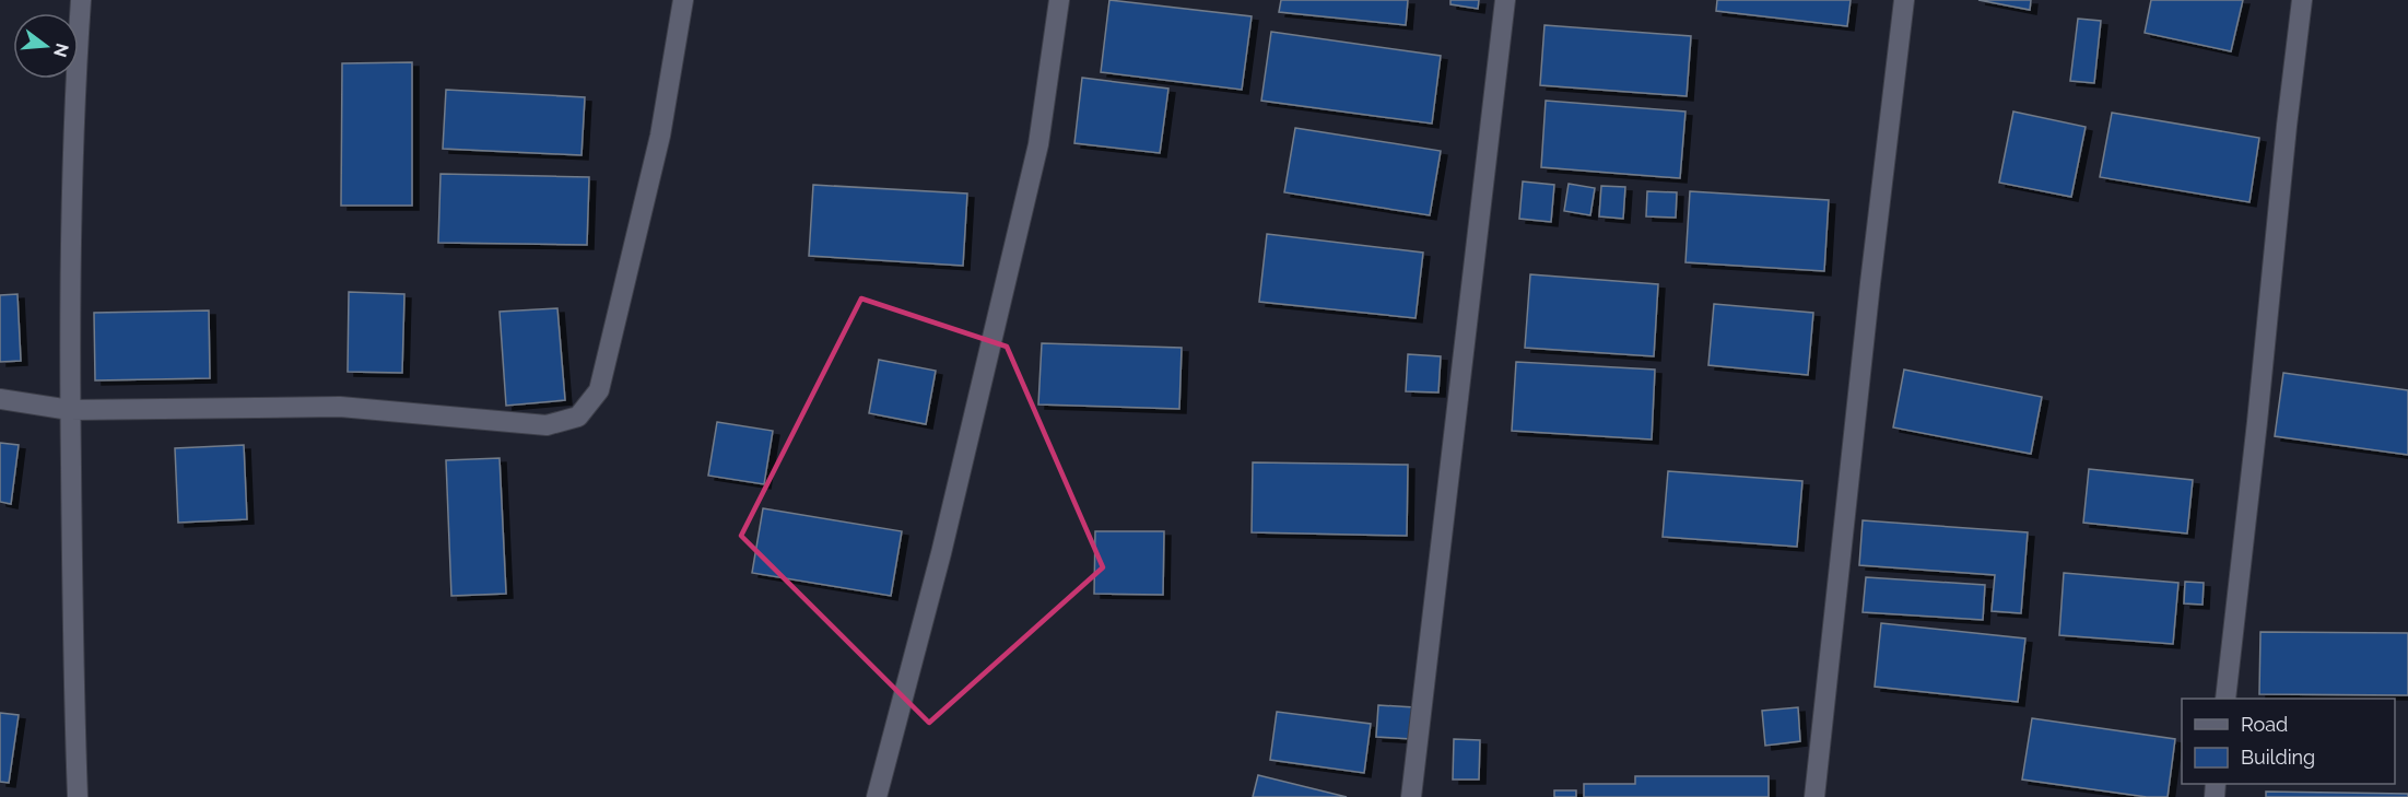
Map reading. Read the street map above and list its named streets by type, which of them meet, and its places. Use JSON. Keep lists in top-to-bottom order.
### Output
{
  "legend": ["Road", "Building"],
  "north": "right"
}
